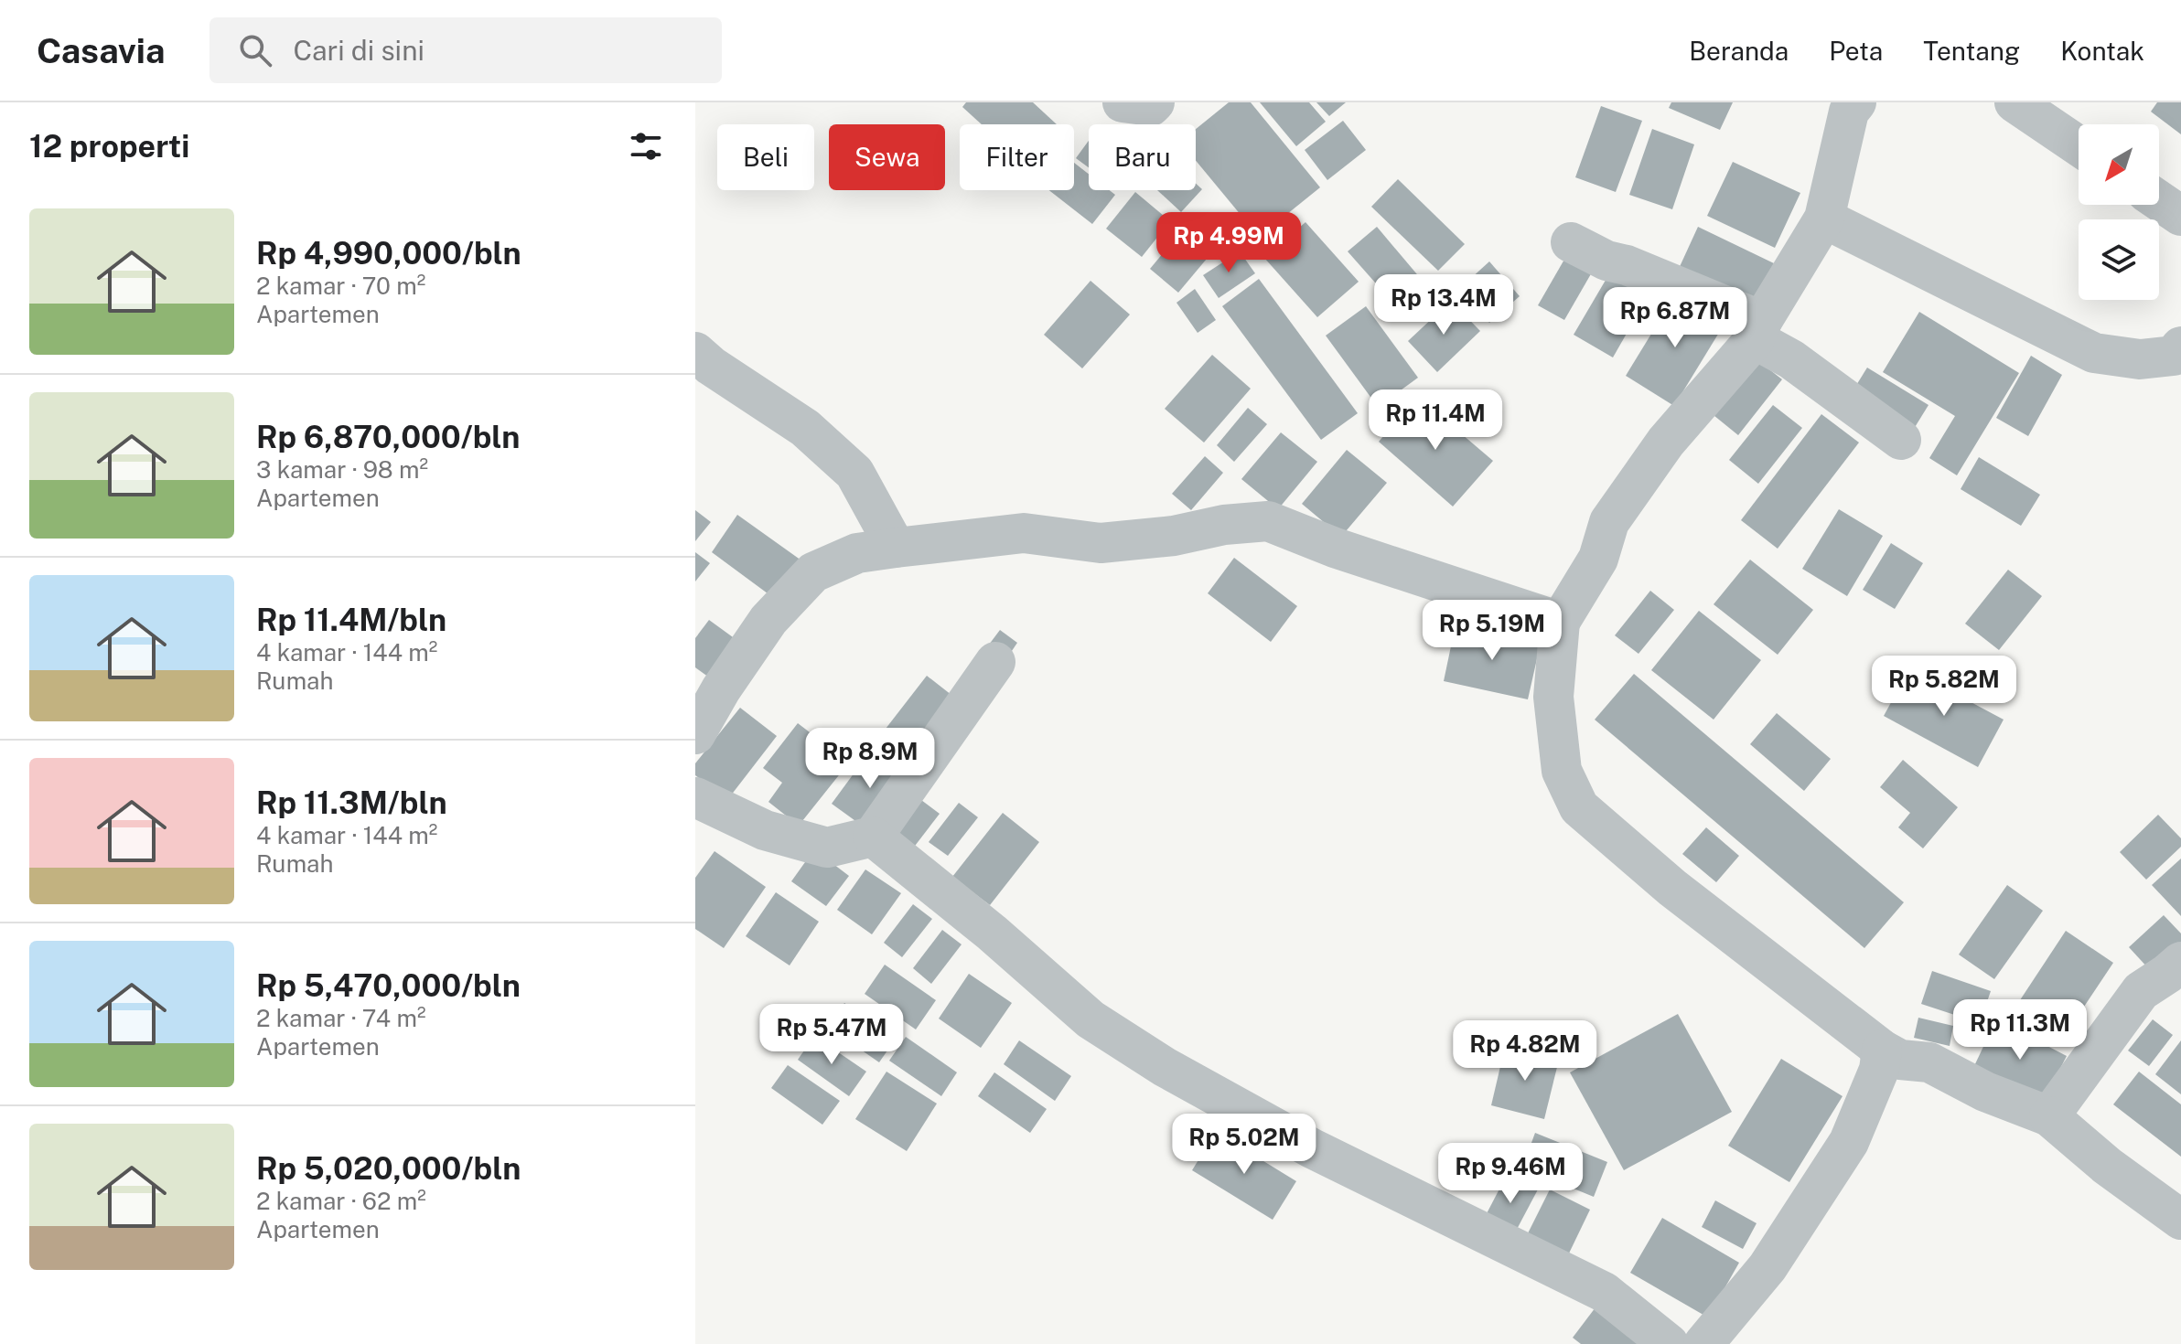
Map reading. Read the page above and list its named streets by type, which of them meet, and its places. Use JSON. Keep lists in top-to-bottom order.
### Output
{
  "north": "bottom left",
  "page": {
    "header": "Casavia",
    "search": "Cari di sini",
    "nav": [
      "Beranda",
      "Peta",
      "Tentang",
      "Kontak"
    ],
    "heading": "12 properti",
    "chip": [
      "Beli",
      "Sewa",
      "Filter",
      "Baru"
    ],
    "list": [
      {
        "name": "Rp 4,990,000/bln",
        "note": "2 kamar · 70 m² · Apartemen"
      },
      {
        "name": "Rp 6,870,000/bln",
        "note": "3 kamar · 98 m² · Apartemen"
      },
      {
        "name": "Rp 11.4M/bln",
        "note": "4 kamar · 144 m² · Rumah"
      },
      {
        "name": "Rp 11.3M/bln",
        "note": "4 kamar · 144 m² · Rumah"
      },
      {
        "name": "Rp 5,470,000/bln",
        "note": "2 kamar · 74 m² · Apartemen"
      },
      {
        "name": "Rp 5,020,000/bln",
        "note": "2 kamar · 62 m² · Apartemen"
      }
    ],
    "price": [
      "Rp 4.99M",
      "Rp 13.4M",
      "Rp 6.87M",
      "Rp 11.4M",
      "Rp 5.19M",
      "Rp 5.82M",
      "Rp 8.9M",
      "Rp 11.3M",
      "Rp 5.47M",
      "Rp 4.82M",
      "Rp 5.02M",
      "Rp 9.46M"
    ]
  }
}
